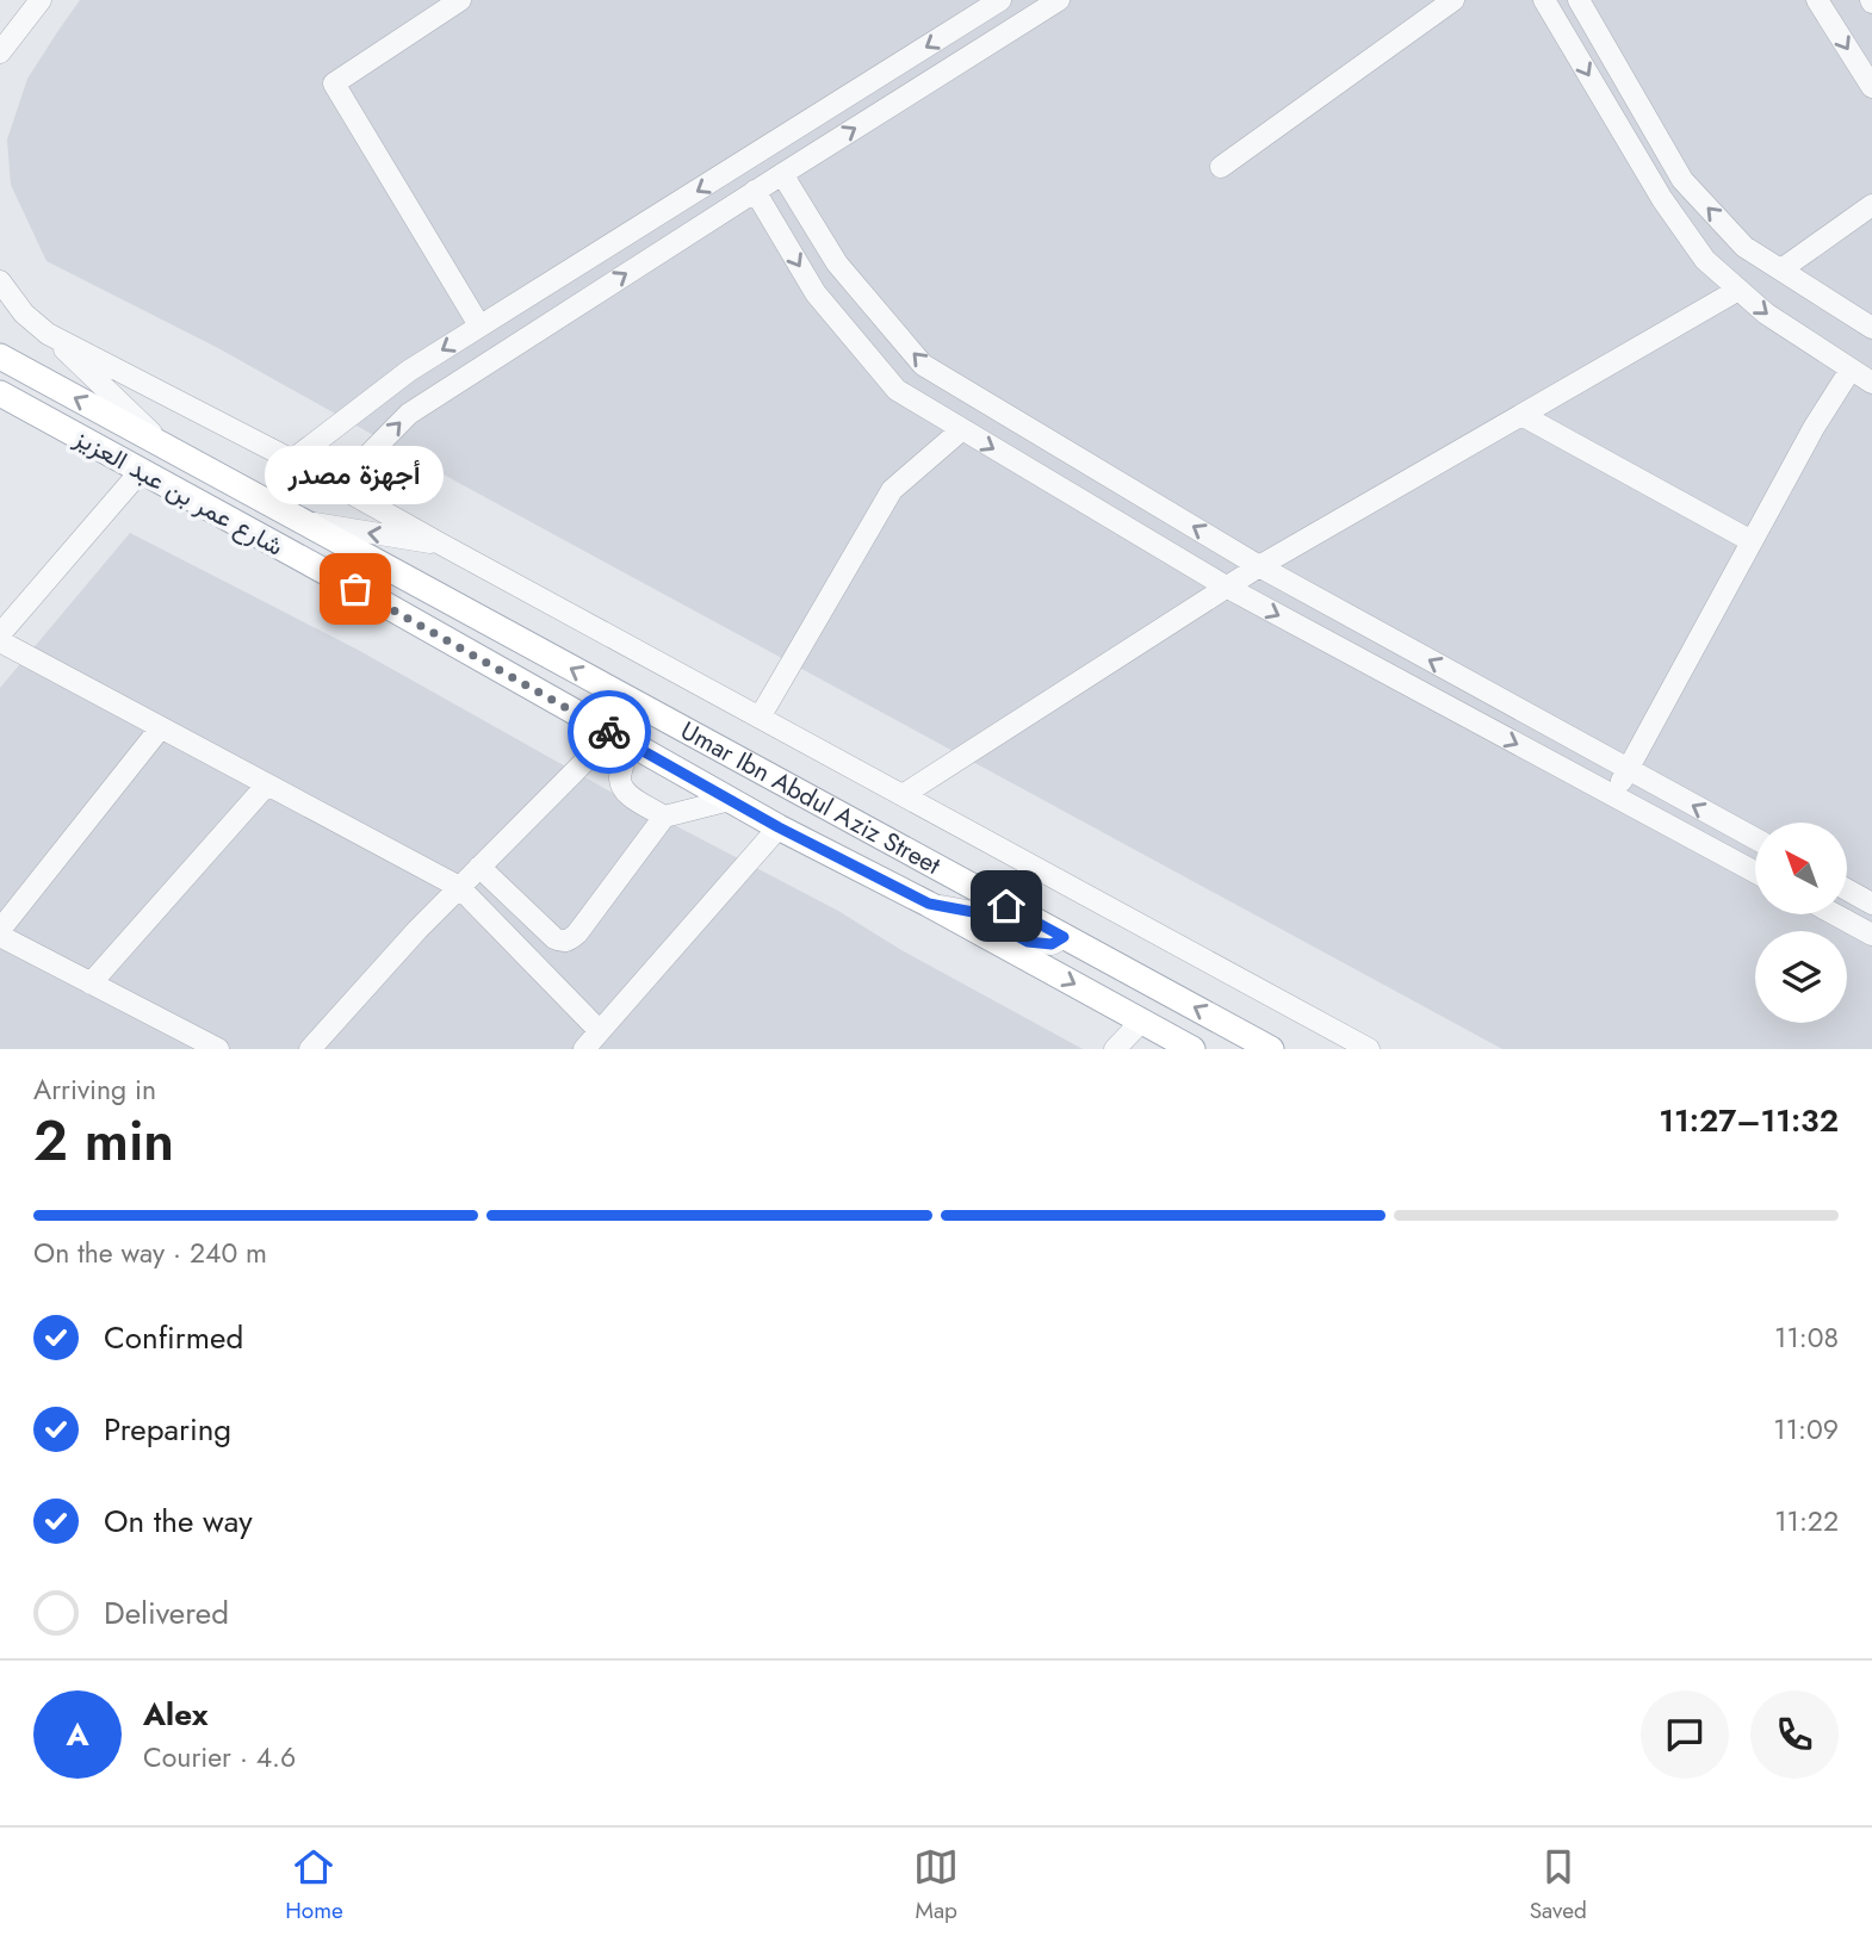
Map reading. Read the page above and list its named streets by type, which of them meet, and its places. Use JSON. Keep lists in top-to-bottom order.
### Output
{
  "streets": {
    "main road": ["شارع عمر بن عبد العزيز", "Umar Ibn Abdul Aziz Street"]
  },
  "crossings": [
    ["شارع عمر بن عبد العزيز", "Umar Ibn Abdul Aziz Street"]
  ],
  "one_way": ["Umar Ibn Abdul Aziz Street"],
  "places": ["أجهزة مصدر"],
  "north": "top left",
  "page": {
    "bubble": "أجهزة مصدر",
    "heading": ["2 min", "Arriving in", "11:27–11:32"],
    "panel": ["Alex", "Courier · 4.6"],
    "bar": "On the way · 240 m",
    "list": [
      ["Confirmed", "11:08"],
      ["Preparing", "11:09"],
      ["On the way", "11:22"],
      "Delivered"
    ],
    "round": "A",
    "tabs": ["Home", "Map", "Saved"]
  }
}
